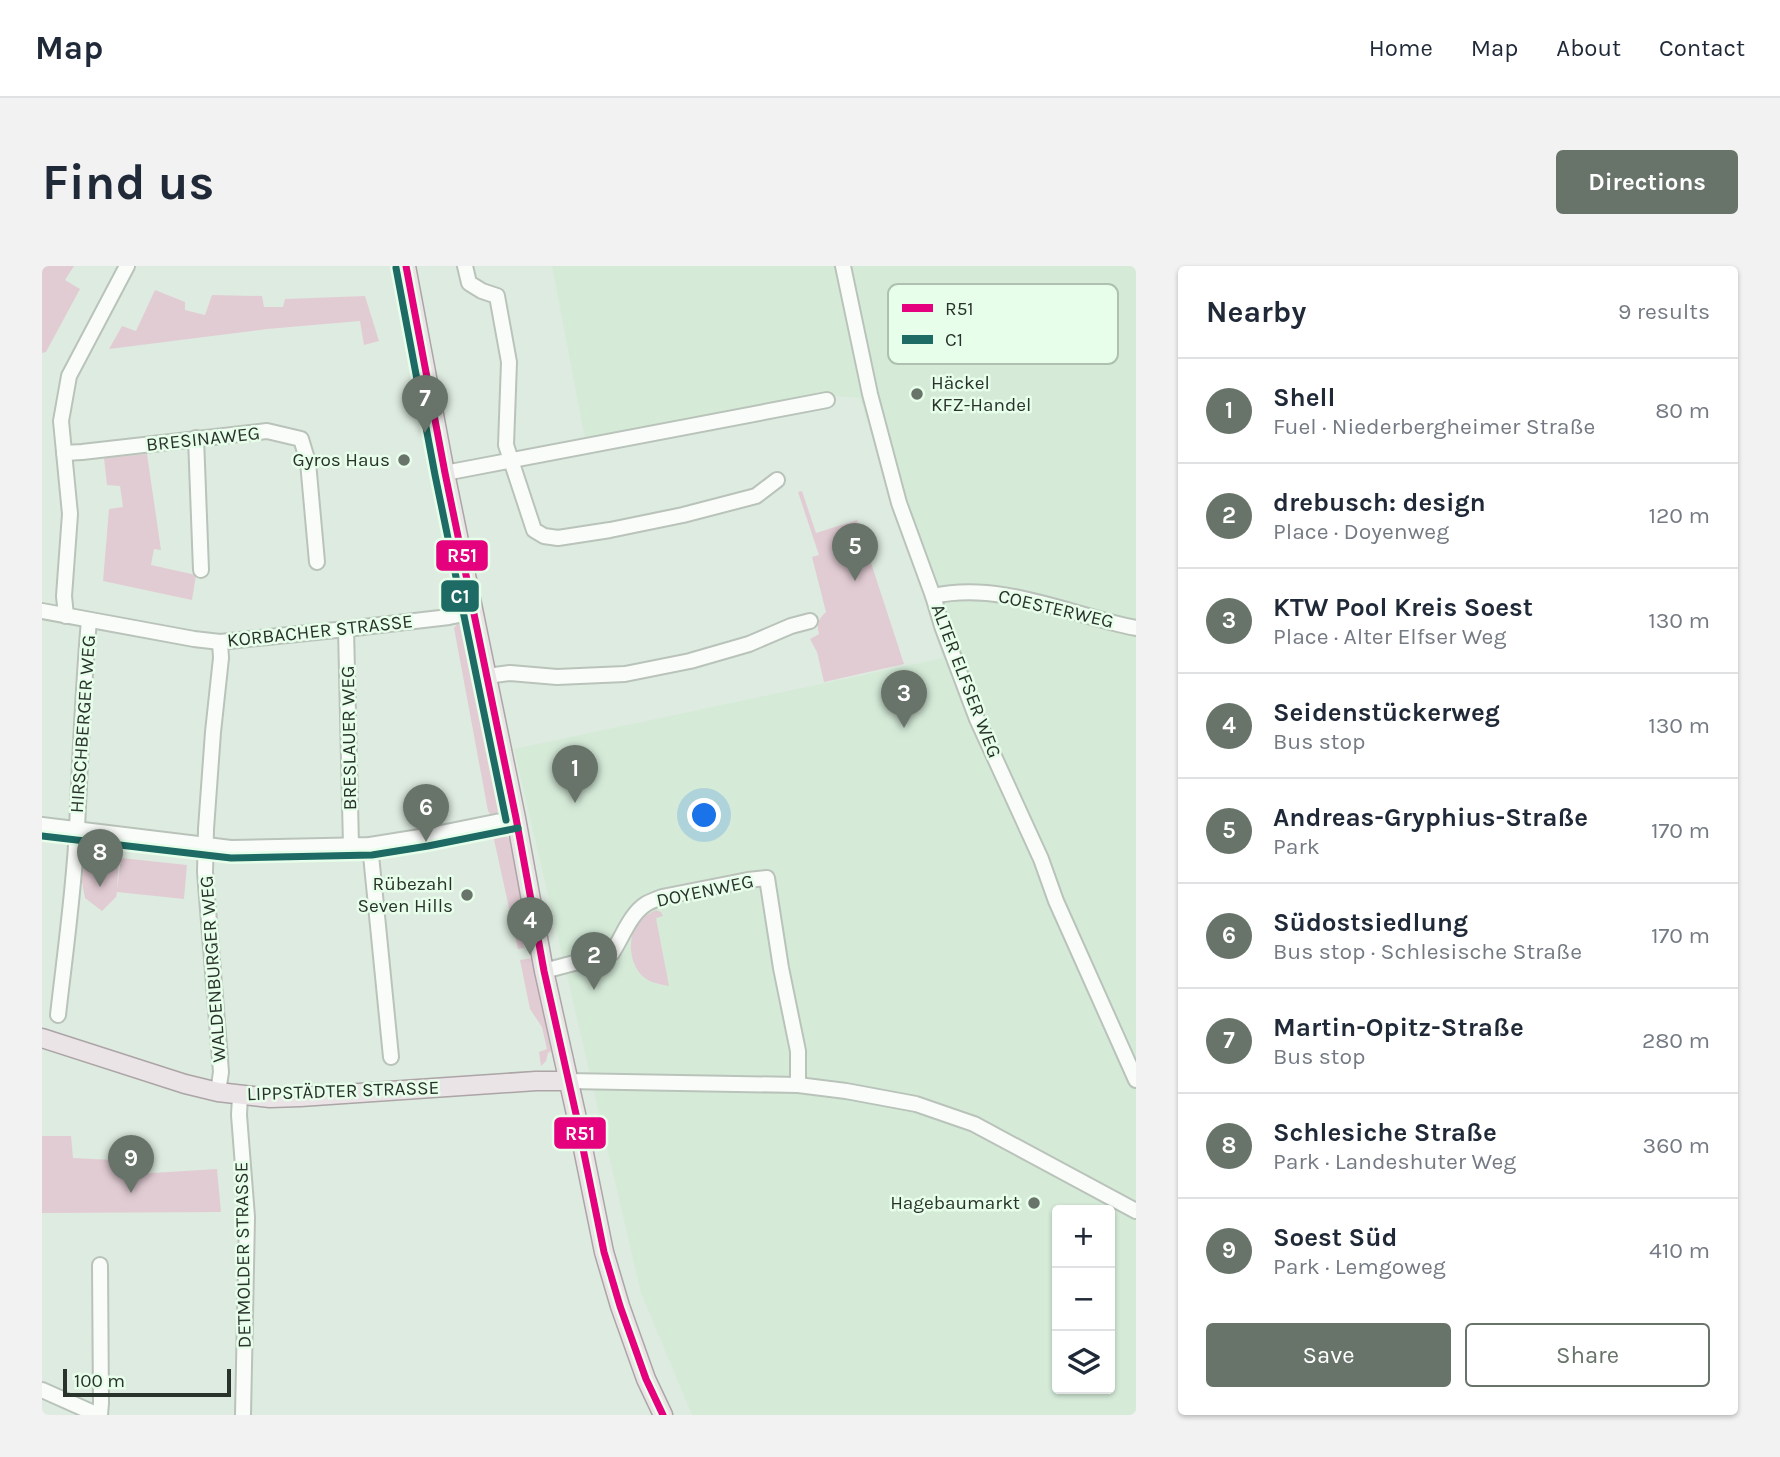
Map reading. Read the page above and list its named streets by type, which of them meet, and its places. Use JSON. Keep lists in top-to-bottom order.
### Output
{
  "streets": {
    "main road": ["LIPPSTÄDTER STRASSE"],
    "street": [
      "BRESINAWEG",
      "COESTERWEG",
      "KORBACHER STRASSE",
      "ALTER ELFSER WEG",
      "HIRSCHBERGER WEG",
      "BRESLAUER WEG",
      "DOYENWEG",
      "WALDENBURGER WEG",
      "DETMOLDER STRASSE"
    ]
  },
  "crossings": [
    ["COESTERWEG", "ALTER ELFSER WEG"],
    ["KORBACHER STRASSE", "HIRSCHBERGER WEG"],
    ["KORBACHER STRASSE", "BRESLAUER WEG"],
    ["KORBACHER STRASSE", "WALDENBURGER WEG"],
    ["WALDENBURGER WEG", "LIPPSTÄDTER STRASSE"],
    ["LIPPSTÄDTER STRASSE", "DETMOLDER STRASSE"]
  ],
  "places": [
    "Häckel KFZ-Handel",
    "Gyros Haus",
    "Rübezahl Seven Hills",
    "Hagebaumarkt"
  ],
  "lines": ["transit line R51", "transit line C1"],
  "legend": ["R51", "C1"],
  "scale_bar": "100 m",
  "page": {
    "header": "Map",
    "nav": [
      "Home",
      "Map",
      "About",
      "Contact"
    ],
    "buttons": [
      "Directions",
      ["Save", "Share"]
    ],
    "title": "Find us",
    "heading": ["Nearby", "9 results"],
    "list": [
      {
        "mark": "1",
        "name": "Shell",
        "note": "Fuel · Niederbergheimer Straße",
        "value": "80 m"
      },
      {
        "mark": "2",
        "name": "drebusch: design",
        "note": "Place · Doyenweg",
        "value": "120 m"
      },
      {
        "mark": "3",
        "name": "KTW Pool Kreis Soest",
        "note": "Place · Alter Elfser Weg",
        "value": "130 m"
      },
      {
        "mark": "4",
        "name": "Seidenstückerweg",
        "note": "Bus stop",
        "value": "130 m"
      },
      {
        "mark": "5",
        "name": "Andreas-Gryphius-Straße",
        "note": "Park",
        "value": "170 m"
      },
      {
        "mark": "6",
        "name": "Südostsiedlung",
        "note": "Bus stop · Schlesische Straße",
        "value": "170 m"
      },
      {
        "mark": "7",
        "name": "Martin-Opitz-Straße",
        "note": "Bus stop",
        "value": "280 m"
      },
      {
        "mark": "8",
        "name": "Schlesiche Straße",
        "note": "Park · Landeshuter Weg",
        "value": "360 m"
      },
      {
        "mark": "9",
        "name": "Soest Süd",
        "note": "Park · Lemgoweg",
        "value": "410 m"
      }
    ],
    "pins": [
      "7",
      "5",
      "3",
      "1",
      "6",
      "8",
      "4",
      "2",
      "9"
    ],
    "map_buttons": ["+", "−"],
    "scale": "100 m"
  }
}
